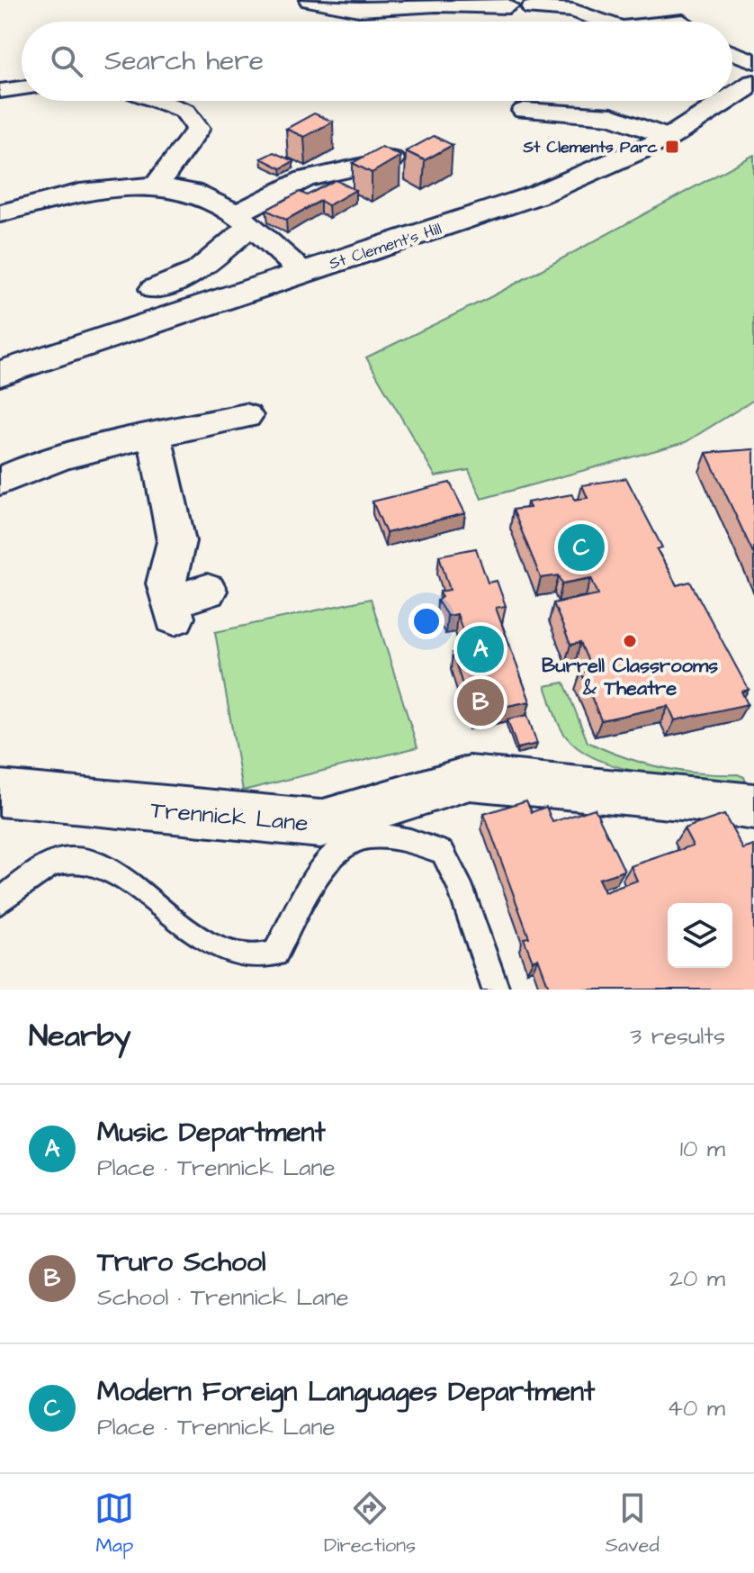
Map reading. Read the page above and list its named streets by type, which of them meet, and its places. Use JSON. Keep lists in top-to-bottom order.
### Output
{
  "streets": {
    "street": ["St Clement's Hill", "Trennick Lane"]
  },
  "places": {
    "transit": ["St Clements Parc"],
    "other": ["Burrell Classrooms & Theatre"]
  },
  "page": {
    "search": "Search here",
    "pins": ["C", "A", "B"],
    "heading": ["Nearby", "3 results"],
    "list": [
      {
        "mark": "A",
        "name": "Music Department",
        "note": "Place · Trennick Lane",
        "value": "10 m"
      },
      {
        "mark": "B",
        "name": "Truro School",
        "note": "School · Trennick Lane",
        "value": "20 m"
      },
      {
        "mark": "C",
        "name": "Modern Foreign Languages Department",
        "note": "Place · Trennick Lane",
        "value": "40 m"
      }
    ],
    "nav": ["Map", "Directions", "Saved"]
  }
}
